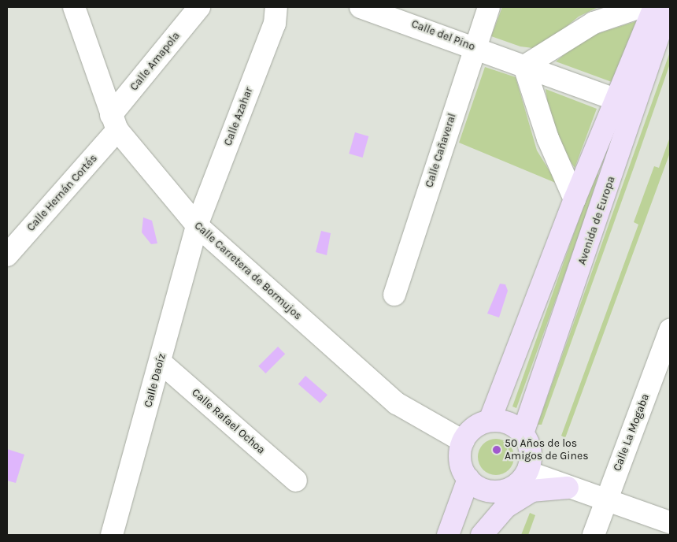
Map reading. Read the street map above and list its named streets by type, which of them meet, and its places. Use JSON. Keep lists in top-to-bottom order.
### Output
{
  "streets": {
    "main road": ["Avenida de Europa"],
    "street": [
      "Calle del Pino",
      "Calle Amapola",
      "Calle Azahar",
      "Calle Cañaveral",
      "Calle Hernán Cortés",
      "Calle Carretera de Bormujos",
      "Calle Daoíz",
      "Calle Rafael Ochoa",
      "Calle La Mogaba"
    ]
  },
  "crossings": [
    ["Calle del Pino", "Calle Cañaveral"],
    ["Calle Amapola", "Calle Hernán Cortés"],
    ["Calle Amapola", "Calle Carretera de Bormujos"],
    ["Calle Azahar", "Calle Carretera de Bormujos"],
    ["Calle Azahar", "Calle Daoíz"],
    ["Calle Hernán Cortés", "Calle Carretera de Bormujos"],
    ["Avenida de Europa", "Calle Carretera de Bormujos"],
    ["Calle Carretera de Bormujos", "Calle Daoíz"],
    ["Calle Daoíz", "Calle Rafael Ochoa"]
  ],
  "places": ["50 Años de los Amigos de Gines"]
}
